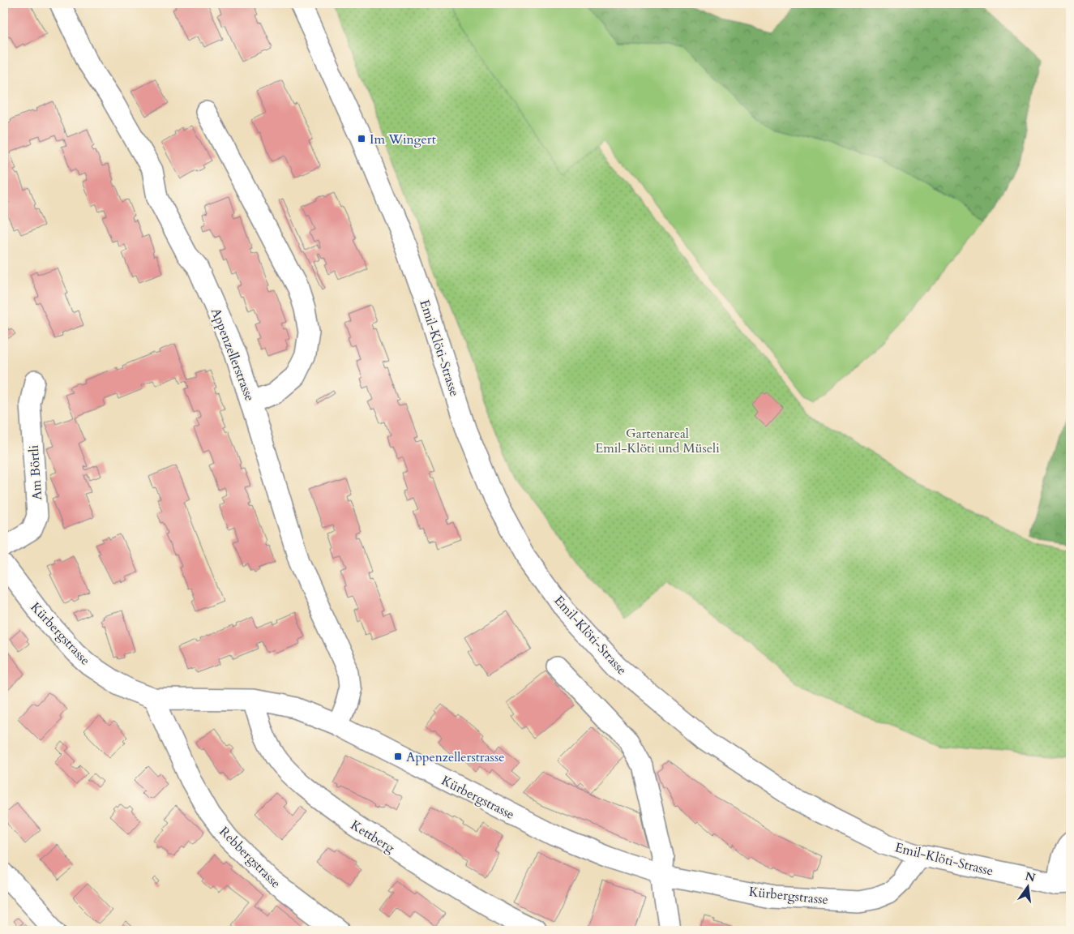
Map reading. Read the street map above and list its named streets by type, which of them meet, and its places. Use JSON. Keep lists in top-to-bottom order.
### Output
{
  "streets": {
    "street": [
      "Emil-Klöti-Strasse",
      "Appenzellerstrasse",
      "Am Börtli",
      "Kürbergstrasse",
      "Kettberg",
      "Rebbergstrasse"
    ]
  },
  "crossings": [
    ["Emil-Klöti-Strasse", "Kürbergstrasse"],
    ["Appenzellerstrasse", "Kürbergstrasse"],
    ["Kürbergstrasse", "Kettberg"],
    ["Kürbergstrasse", "Rebbergstrasse"]
  ],
  "parks": ["Gartenareal Emil-Klöti und Müseli"],
  "places": {
    "transit": ["Im Wingert", "Appenzellerstrasse"]
  },
  "north": "top"
}
